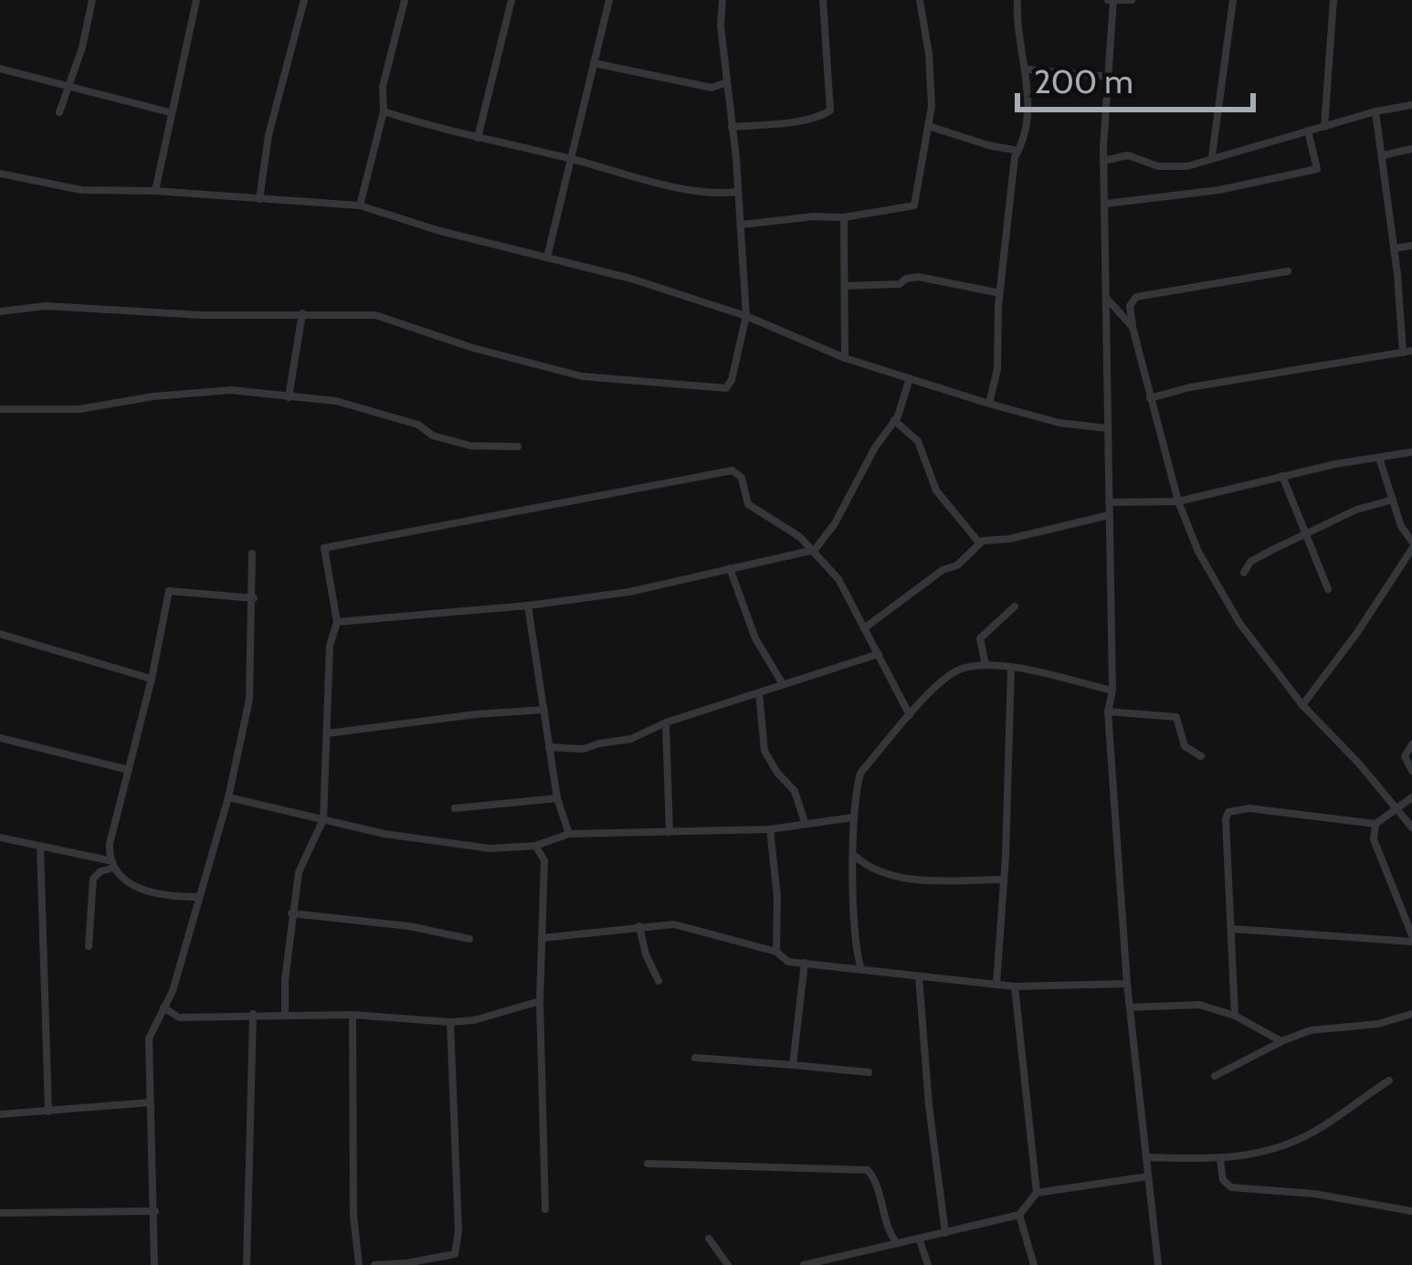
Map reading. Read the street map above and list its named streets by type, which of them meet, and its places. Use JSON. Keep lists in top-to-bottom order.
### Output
{
  "scale_bar": "200 m"
}
